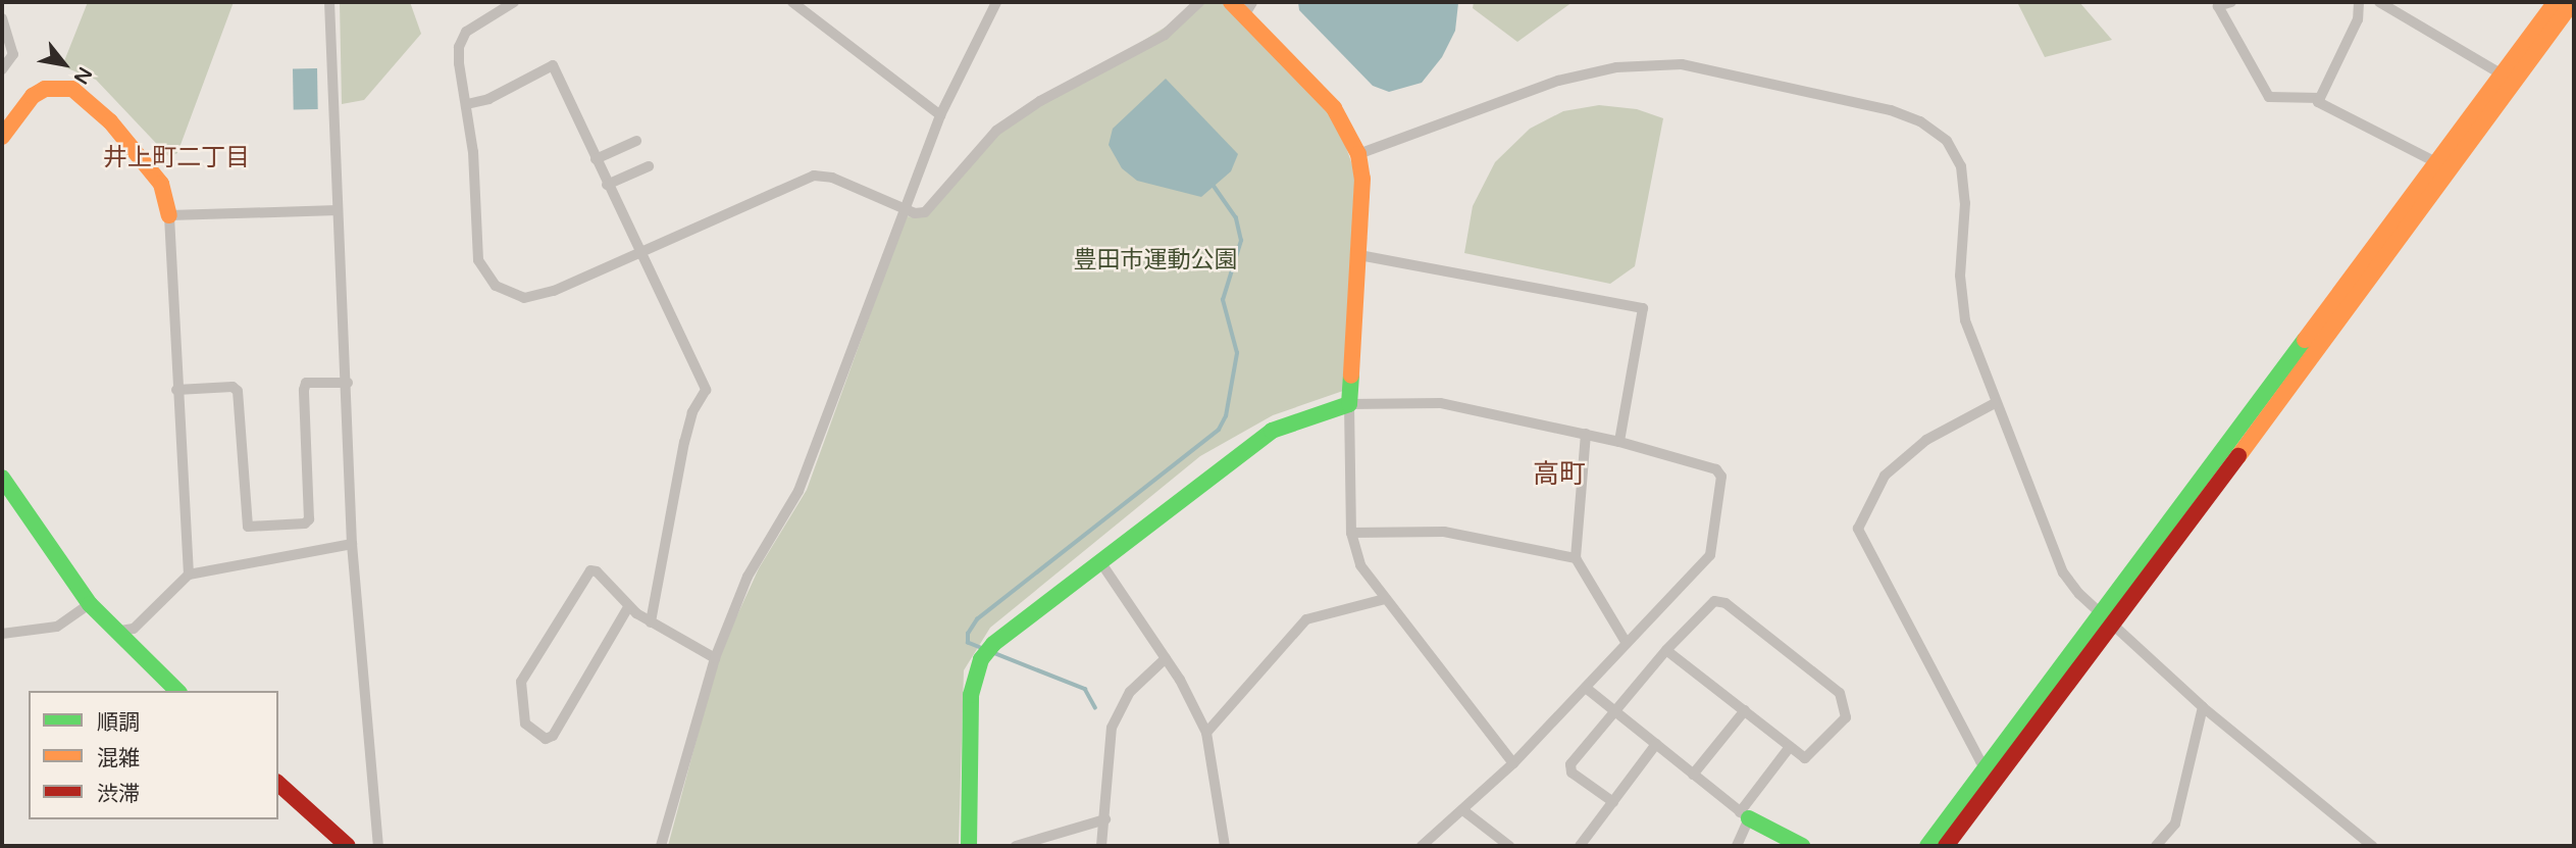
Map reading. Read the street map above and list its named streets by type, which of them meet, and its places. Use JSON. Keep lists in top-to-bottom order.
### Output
{
  "districts": ["井上町二丁目", "高町"],
  "parks": ["豊田市運動公園"],
  "legend": ["順調", "混雑", "渋滞"],
  "north": "bottom right"
}
